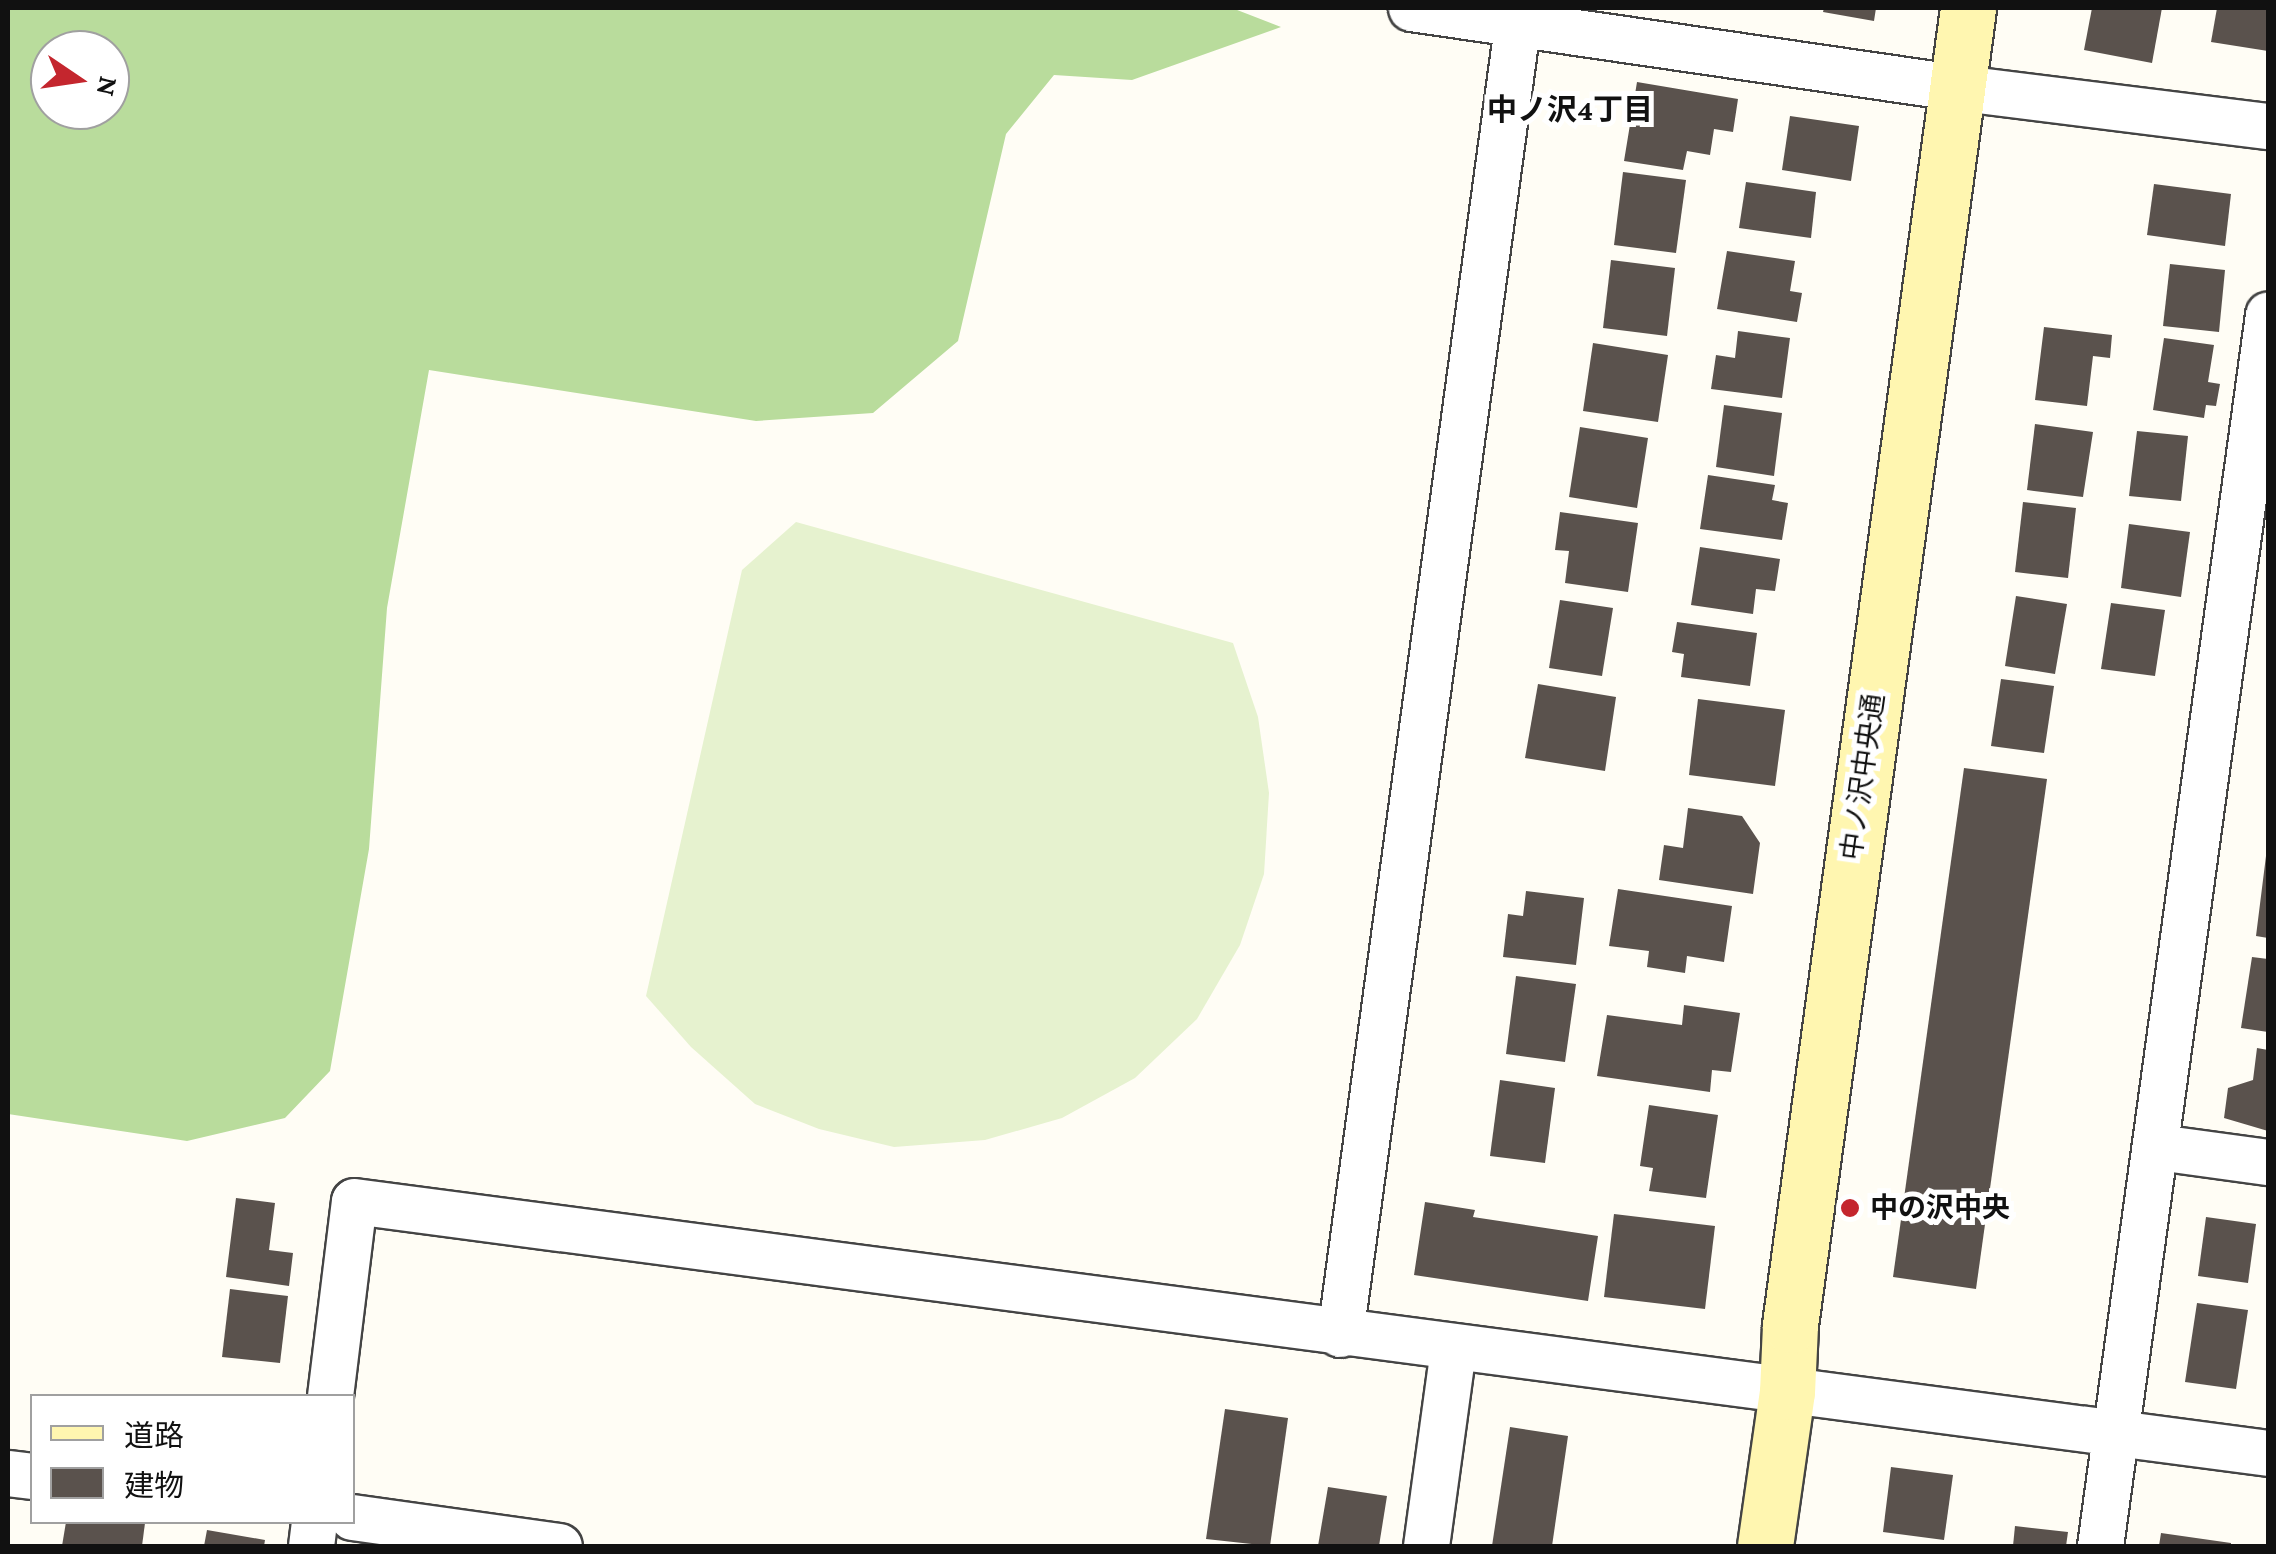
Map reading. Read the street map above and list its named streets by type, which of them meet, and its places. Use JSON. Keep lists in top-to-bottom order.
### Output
{
  "streets": {
    "street": ["中ノ沢中央通"]
  },
  "districts": ["中ノ沢4丁目"],
  "places": ["中の沢中央"],
  "legend": ["道路", "建物"],
  "north": "right"
}
